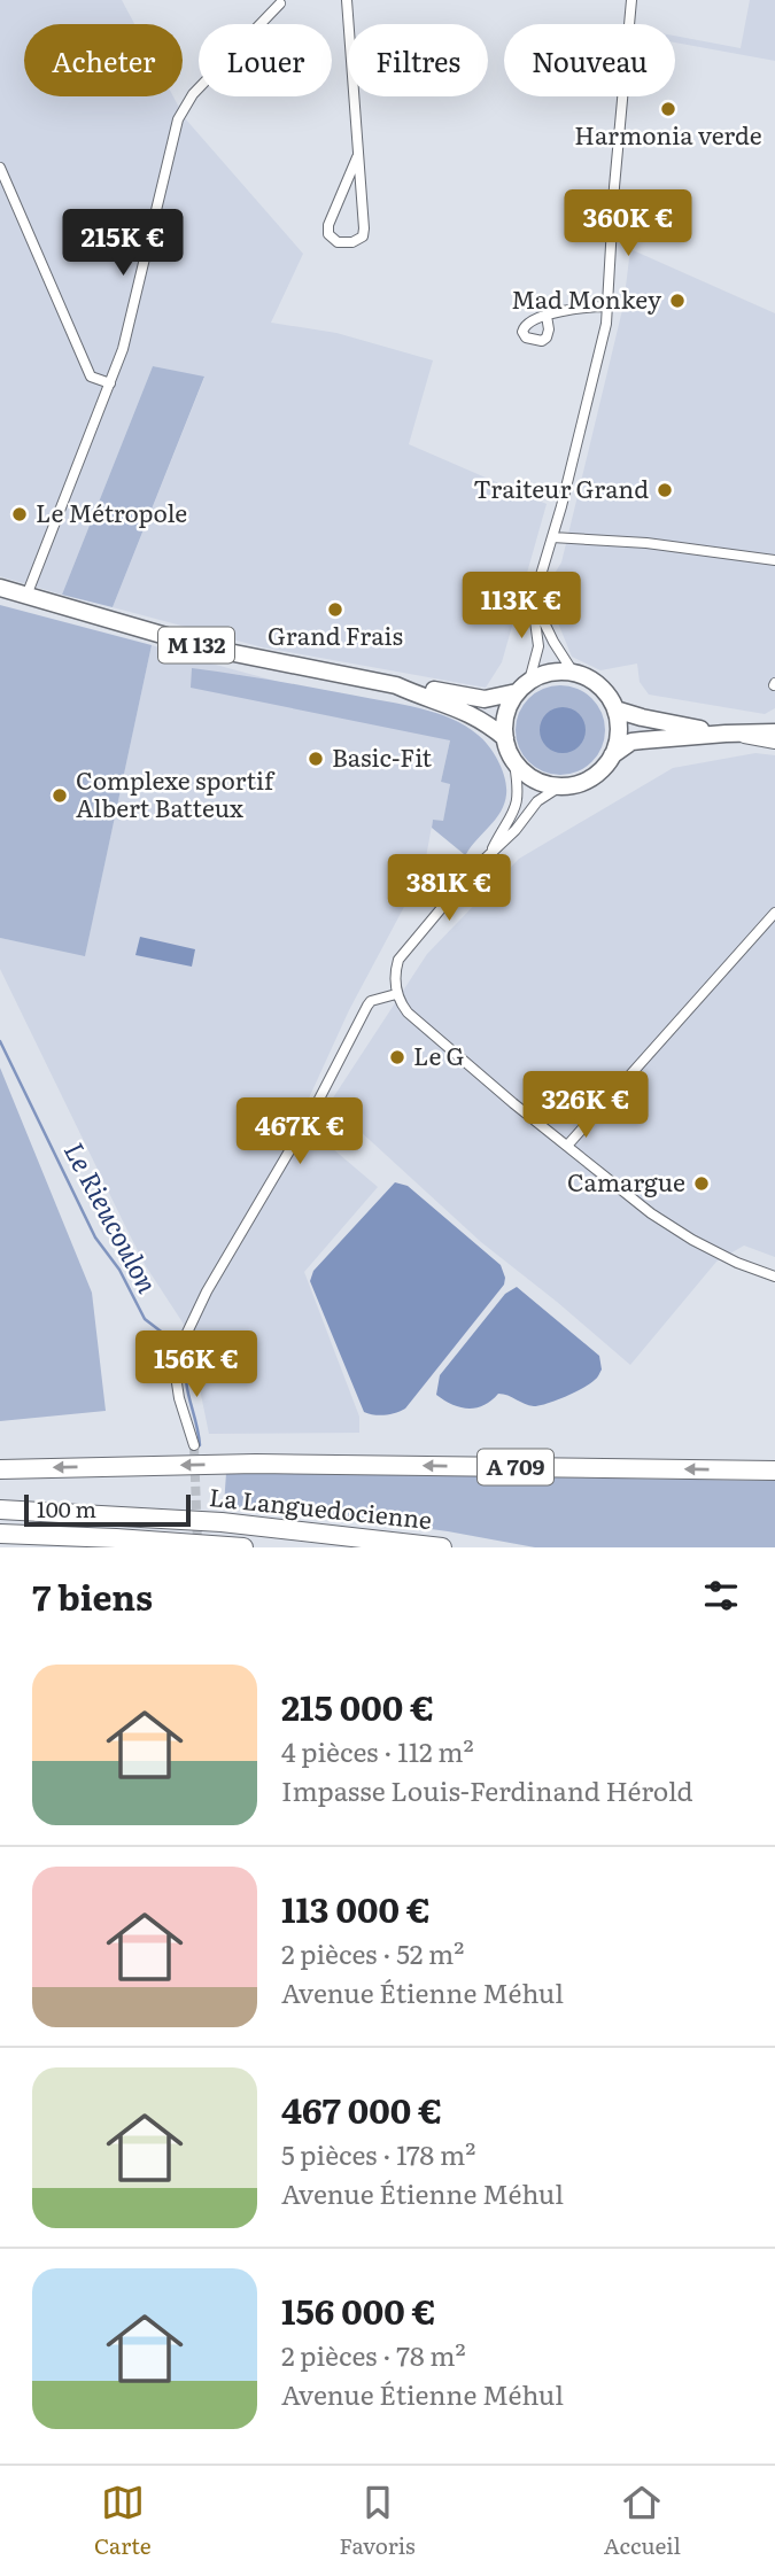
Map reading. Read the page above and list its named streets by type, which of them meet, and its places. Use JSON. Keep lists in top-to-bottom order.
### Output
{
  "streets": {
    "highway": ["A 709", "La Languedocienne"],
    "main road": ["M 132"]
  },
  "water": ["Le Rieucoulon"],
  "places": [
    "Harmonia verde",
    "Mad Monkey",
    "Traiteur Grand",
    "Le Métropole",
    "Grand Frais",
    "Basic-Fit",
    "Complexe sportif Albert Batteux",
    "Le G",
    "Camargue"
  ],
  "scale_bar": "100 m",
  "page": {
    "chip": [
      "Acheter",
      "Louer",
      "Filtres",
      "Nouveau"
    ],
    "price": [
      "360K €",
      "215K €",
      "113K €",
      "381K €",
      "326K €",
      "467K €",
      "156K €"
    ],
    "scale": "100 m",
    "heading": "7 biens",
    "list": [
      {
        "name": "215 000 €",
        "note": "4 pièces · 112 m² · Impasse Louis-Ferdinand Hérold"
      },
      {
        "name": "113 000 €",
        "note": "2 pièces · 52 m² · Avenue Étienne Méhul"
      },
      {
        "name": "467 000 €",
        "note": "5 pièces · 178 m² · Avenue Étienne Méhul"
      },
      {
        "name": "156 000 €",
        "note": "2 pièces · 78 m² · Avenue Étienne Méhul"
      }
    ],
    "tabs": ["Carte", "Favoris", "Accueil"]
  }
}
